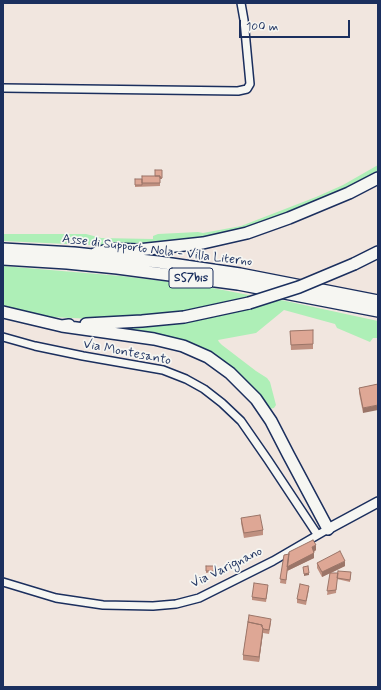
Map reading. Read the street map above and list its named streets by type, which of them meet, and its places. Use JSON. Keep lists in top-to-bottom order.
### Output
{
  "streets": {
    "highway": ["Asse di Supporto Nola - Villa Literno", "SS7bis"],
    "main road": ["Via Varignano"],
    "street": ["Via Montesanto"]
  },
  "crossings": [
    ["Via Montesanto", "Via Varignano"]
  ],
  "scale_bar": "100 m"
}
